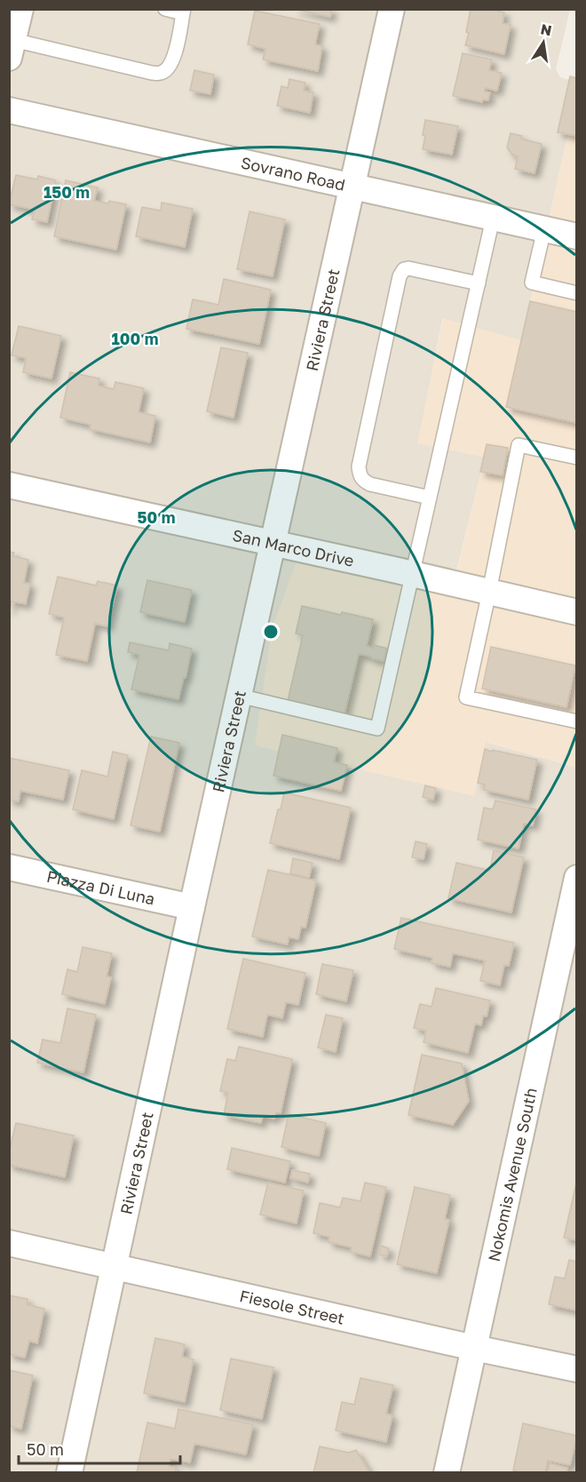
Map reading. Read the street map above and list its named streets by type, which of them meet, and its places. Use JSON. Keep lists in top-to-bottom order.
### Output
{
  "streets": {
    "street": [
      "Sovrano Road",
      "Riviera Street",
      "San Marco Drive",
      "Piazza Di Luna",
      "Nokomis Avenue South",
      "Fiesole Street"
    ]
  },
  "crossings": [
    ["Sovrano Road", "Riviera Street"],
    ["Riviera Street", "San Marco Drive"],
    ["Riviera Street", "Piazza Di Luna"],
    ["Riviera Street", "Fiesole Street"],
    ["Nokomis Avenue South", "Fiesole Street"]
  ],
  "scale_bar": "50 m",
  "north": "top",
  "rings": ["150 m", "100 m", "50 m"]
}
